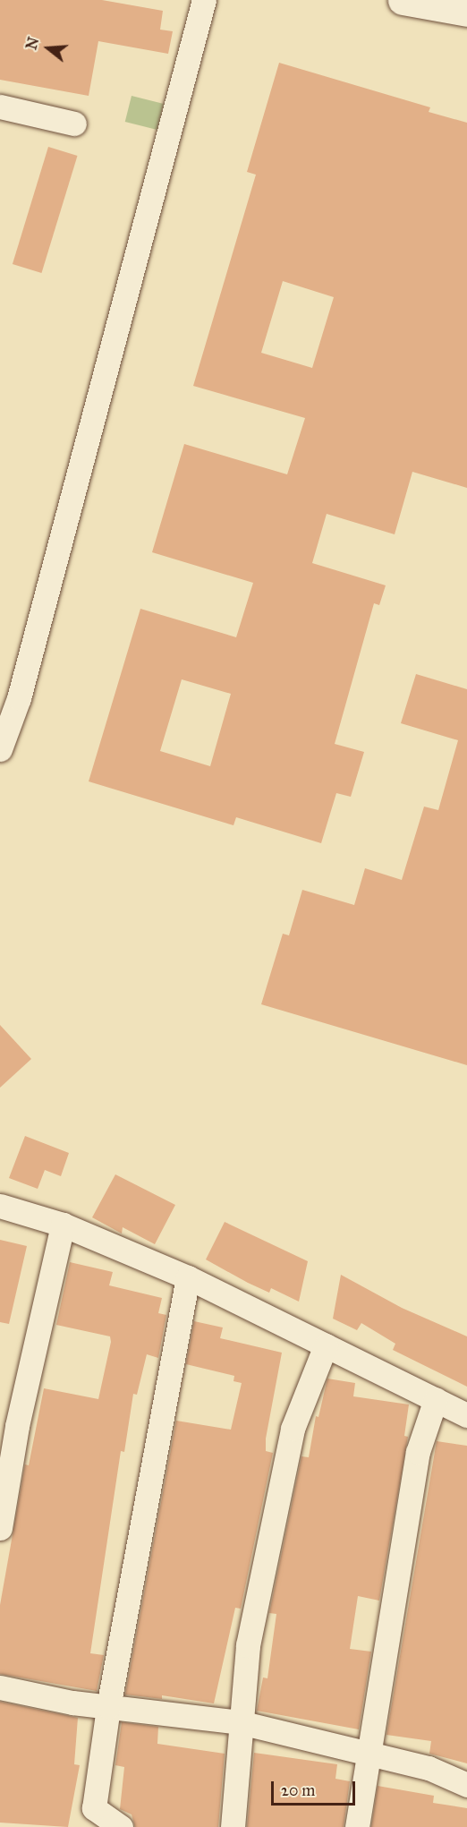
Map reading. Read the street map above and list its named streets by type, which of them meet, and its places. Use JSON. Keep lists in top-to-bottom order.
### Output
{
  "scale_bar": "20 m",
  "north": "left"
}
